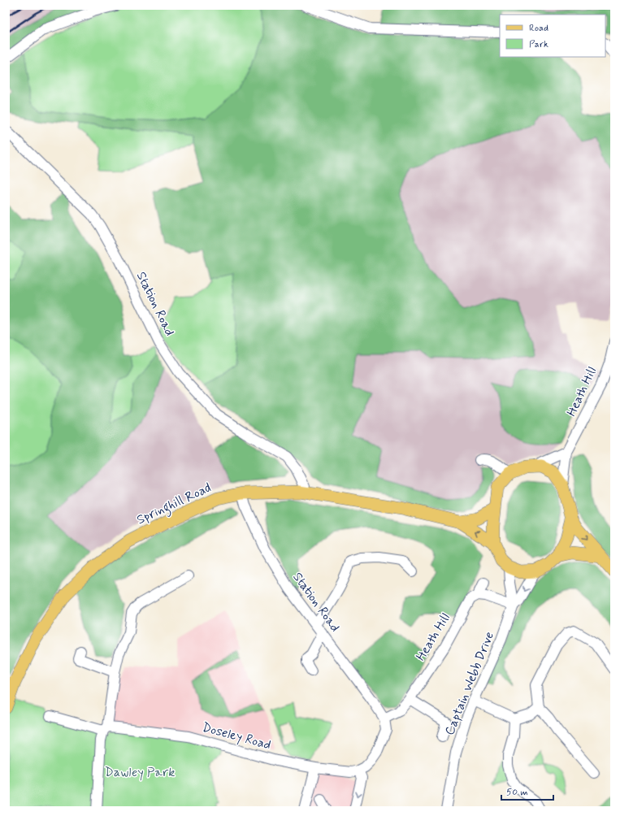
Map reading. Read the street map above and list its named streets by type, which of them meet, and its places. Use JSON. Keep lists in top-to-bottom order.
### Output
{
  "streets": {
    "main road": ["Springhill Road"],
    "street": [
      "Station Road",
      "Heath Hill",
      "Captain Webb Drive",
      "Doseley Road"
    ]
  },
  "crossings": [
    ["Station Road", "Heath Hill"],
    ["Station Road", "Springhill Road"],
    ["Heath Hill", "Springhill Road"],
    ["Heath Hill", "Captain Webb Drive"],
    ["Springhill Road", "Captain Webb Drive"]
  ],
  "parks": ["Dawley Park"],
  "legend": ["Road", "Park"],
  "scale_bar": "50 m"
}
